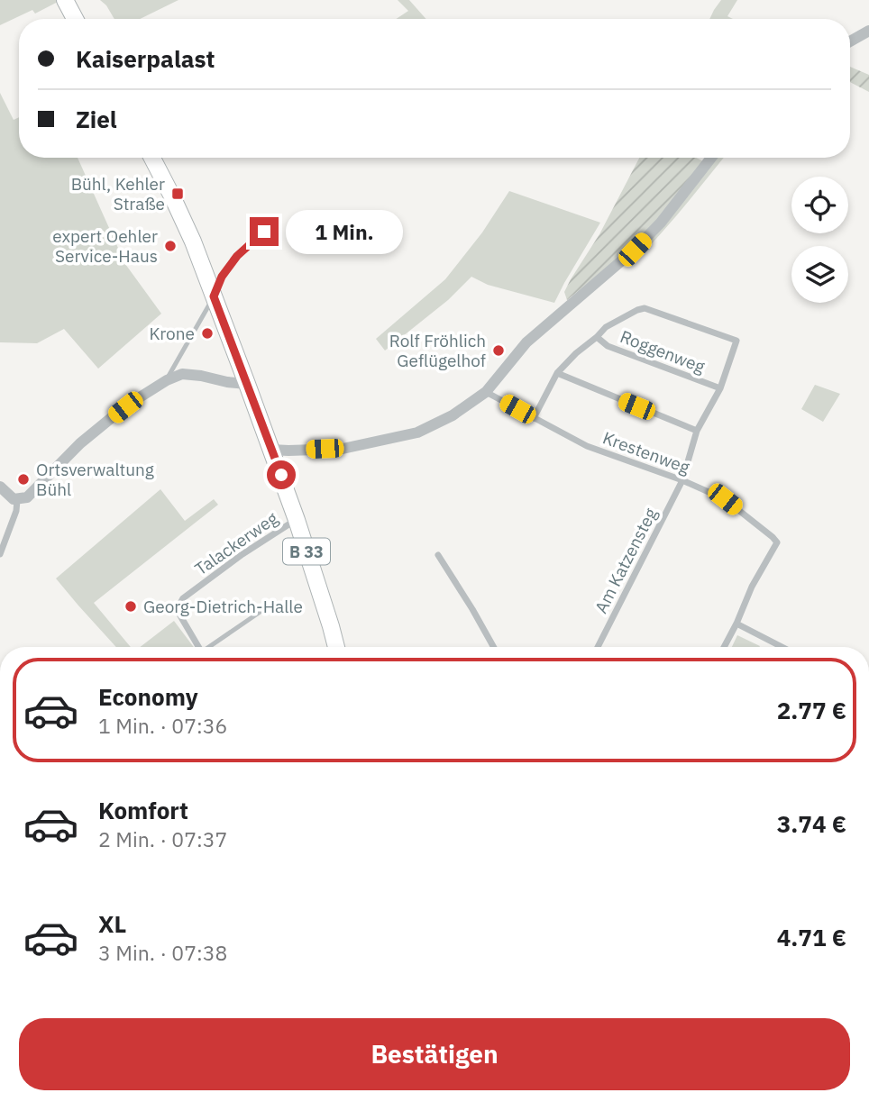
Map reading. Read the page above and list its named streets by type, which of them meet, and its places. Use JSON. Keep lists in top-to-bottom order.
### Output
{
  "streets": {
    "main road": ["B 33"],
    "street": [
      "Roggenweg",
      "Krestenweg",
      "Talackerweg",
      "Am Katzensteg"
    ]
  },
  "crossings": [
    ["Roggenweg", "Am Katzensteg"],
    ["Krestenweg", "Am Katzensteg"],
    ["Talackerweg", "B 33"]
  ],
  "places": {
    "transit": ["Bühl, Kehler Straße"],
    "other": [
      "expert Oehler Service-Haus",
      "Krone",
      "Rolf Fröhlich Geflügelhof",
      "Ortsverwaltung Bühl",
      "Georg-Dietrich-Halle"
    ]
  },
  "page": {
    "banner": ["Kaiserpalast", "Ziel"],
    "bubble": "1 Min.",
    "list": [
      {
        "name": "Economy",
        "note": "1 Min. · 07:36",
        "value": "2.77 €"
      },
      {
        "name": "Komfort",
        "note": "2 Min. · 07:37",
        "value": "3.74 €"
      },
      {
        "name": "XL",
        "note": "3 Min. · 07:38",
        "value": "4.71 €"
      }
    ],
    "buttons": "Bestätigen"
  }
}
